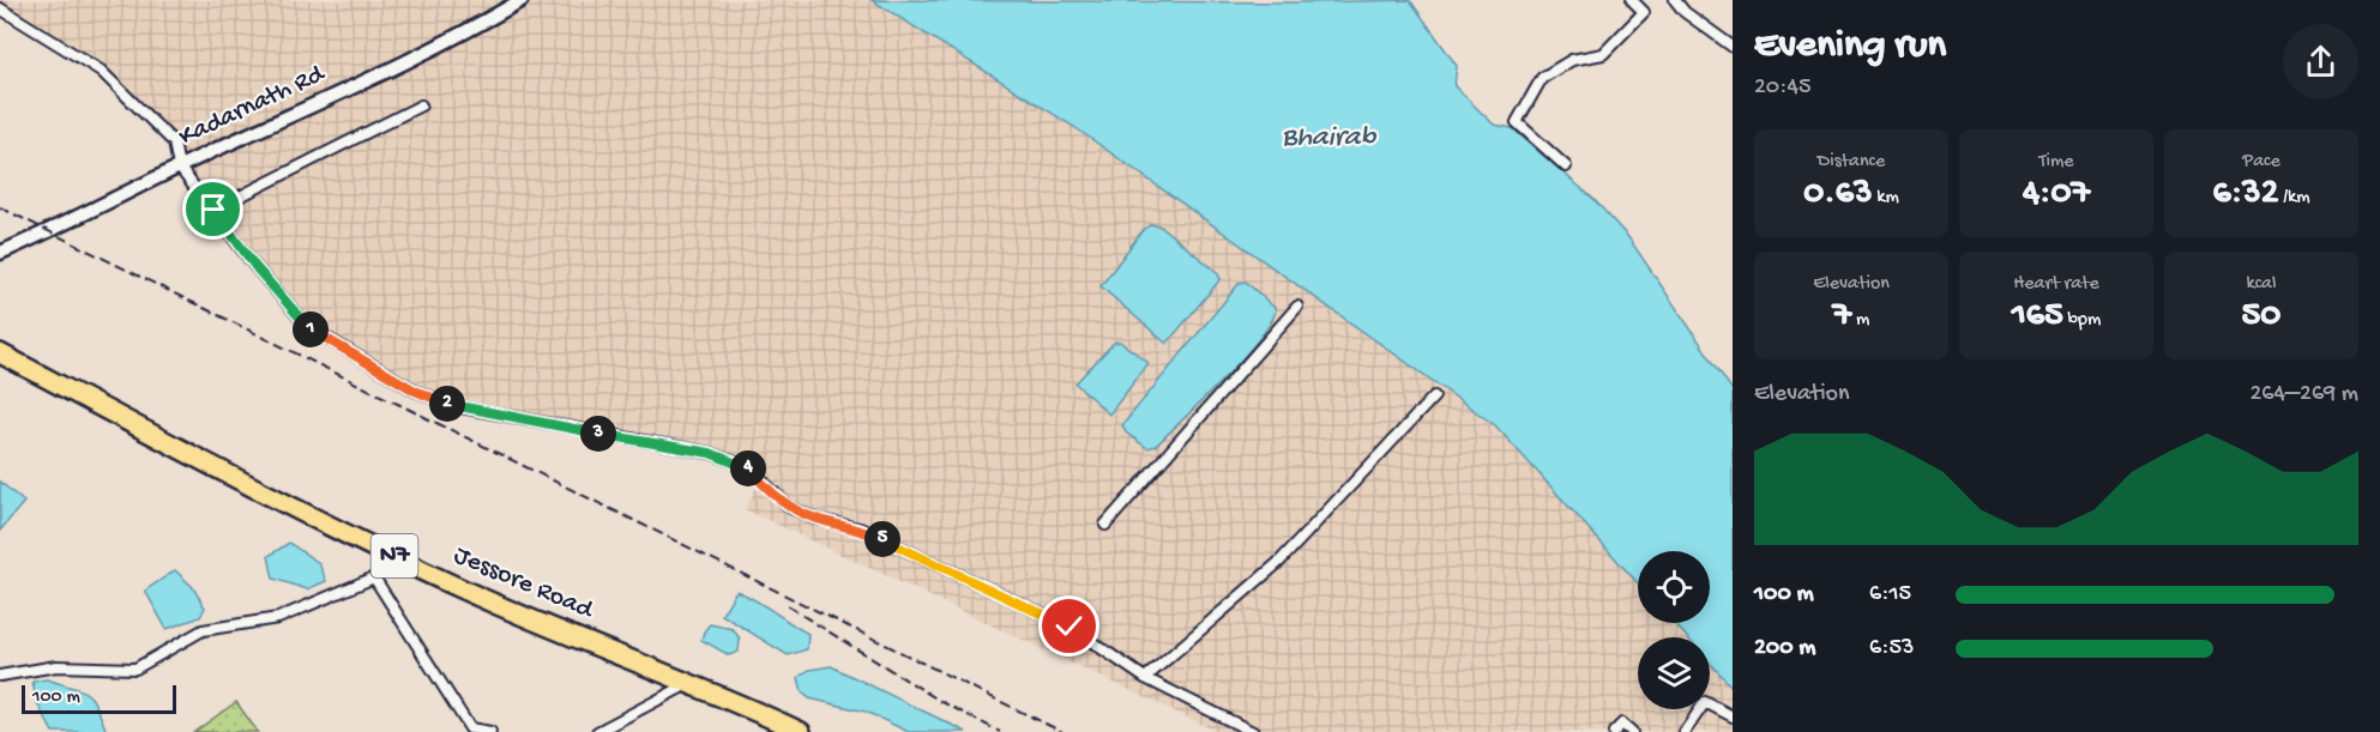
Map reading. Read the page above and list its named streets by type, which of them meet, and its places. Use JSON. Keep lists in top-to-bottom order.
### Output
{
  "streets": {
    "highway": ["N7", "Jessore Road"],
    "main road": ["Kadarnath Rd"]
  },
  "water": ["Bhairab"],
  "scale_bar": "100 m",
  "page": {
    "heading": ["Evening run", "20:45"],
    "stats": [
      ["Distance", "0.63 km"],
      ["Time", "4:07"],
      ["Pace", "6:32 /km"],
      ["Elevation", "7 m"],
      ["Heart rate", "165 bpm"],
      ["kcal", "50"]
    ],
    "pins": [
      "1",
      "2",
      "3",
      "4",
      "5"
    ],
    "chart": ["Elevation", "264–269 m"],
    "list": [
      {
        "name": "100 m",
        "note": "6:15"
      },
      {
        "name": "200 m",
        "note": "6:53"
      }
    ],
    "scale": "100 m"
  }
}
